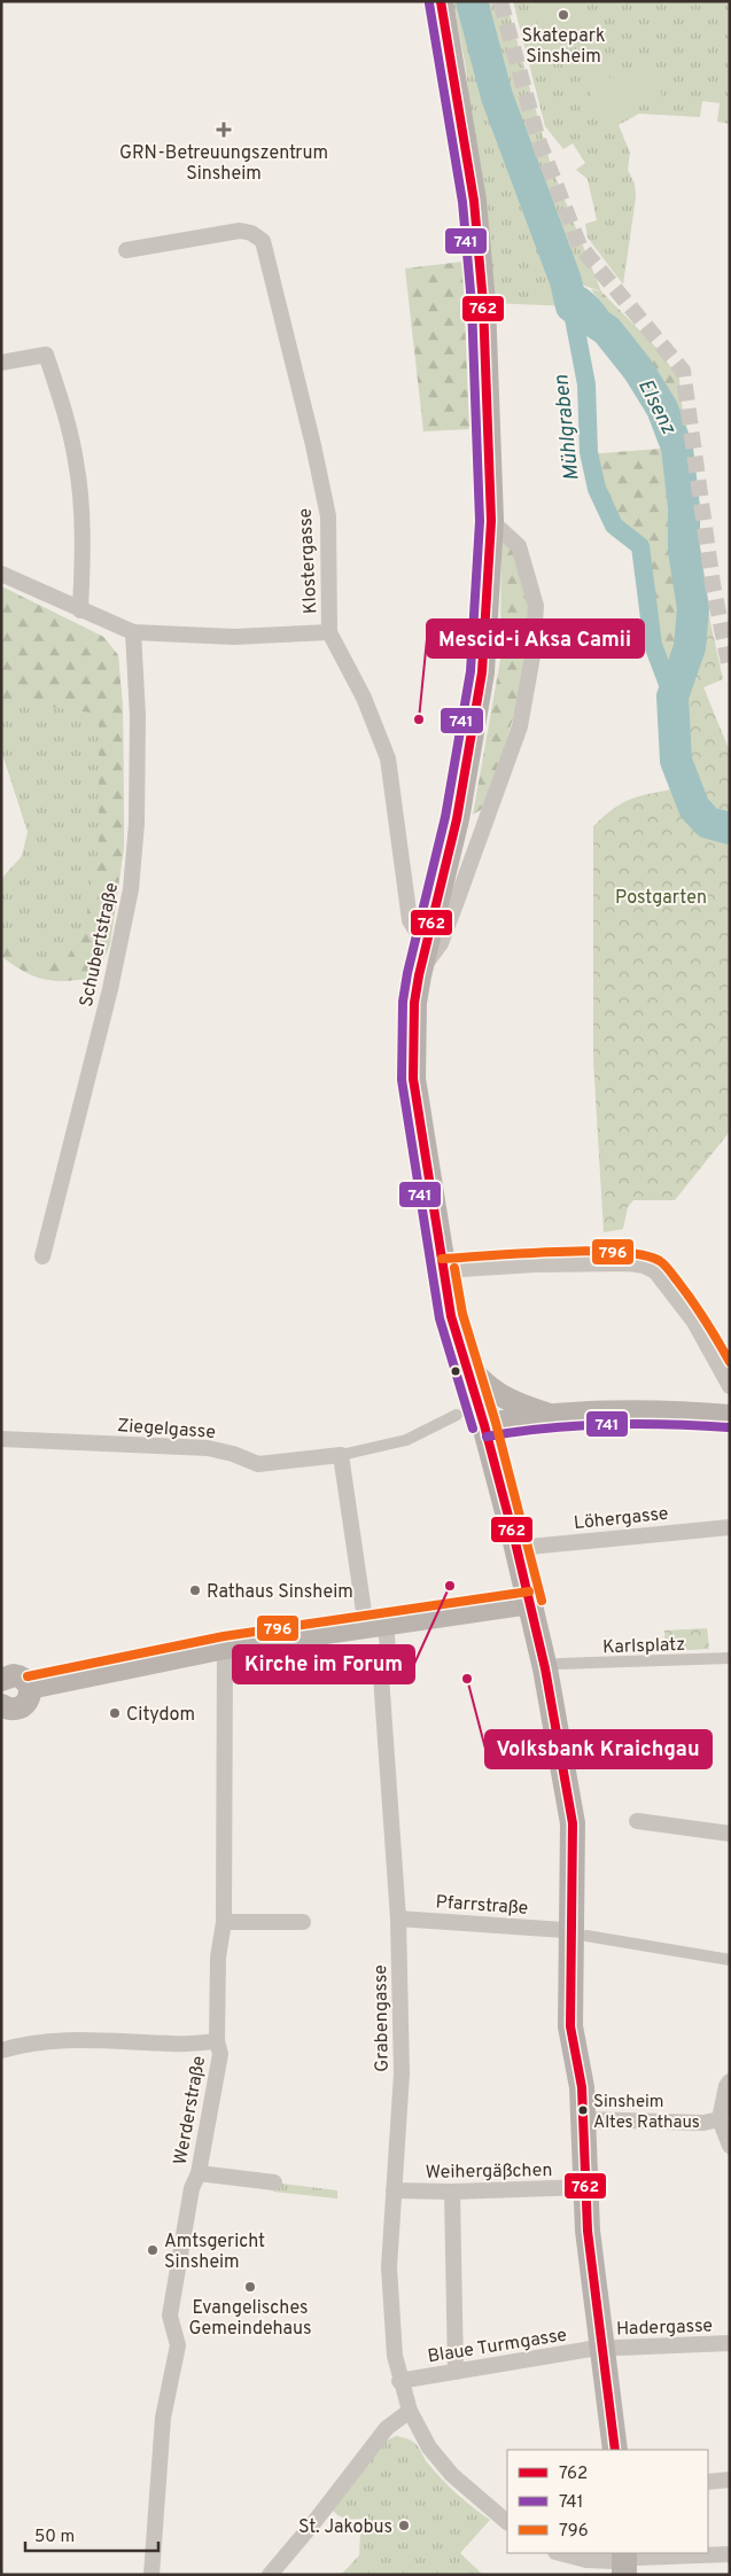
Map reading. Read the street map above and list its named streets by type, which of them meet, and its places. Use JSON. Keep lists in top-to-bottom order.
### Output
{
  "streets": {
    "street": [
      "Klostergasse",
      "Schubertstraße",
      "Ziegelgasse",
      "Löhergasse",
      "Karlsplatz",
      "Pfarrstraße",
      "Grabengasse",
      "Werderstraße",
      "Weihergäßchen",
      "Hadergasse",
      "Blaue Turmgasse"
    ]
  },
  "crossings": [
    ["Ziegelgasse", "Grabengasse"],
    ["Pfarrstraße", "Grabengasse"],
    ["Grabengasse", "Weihergäßchen"],
    ["Grabengasse", "Blaue Turmgasse"],
    ["Hadergasse", "Blaue Turmgasse"]
  ],
  "water": ["Elsenz", "Mühlgraben"],
  "parks": ["Postgarten"],
  "places": {
    "other": [
      "Skatepark Sinsheim",
      "Mescid-i Aksa Camii",
      "Kirche im Forum",
      "Rathaus Sinsheim",
      "Volksbank Kraichgau",
      "Citydom",
      "Sinsheim Altes Rathaus",
      "Amtsgericht Sinsheim",
      "Evangelisches Gemeindehaus",
      "St. Jakobus"
    ],
    "health": ["GRN-Betreuungszentrum Sinsheim"]
  },
  "lines": ["transit line 762", "transit line 741", "transit line 796"],
  "legend": ["762", "741", "796"],
  "scale_bar": "50 m"
}
